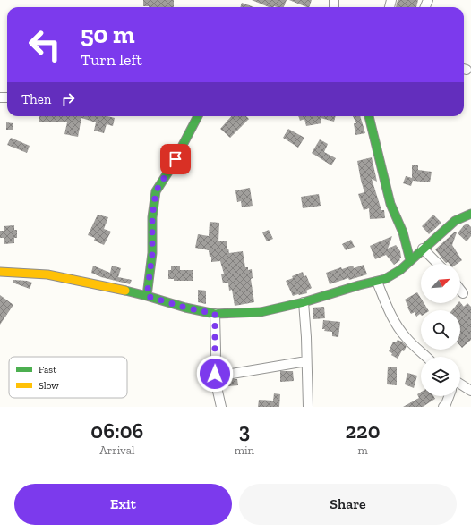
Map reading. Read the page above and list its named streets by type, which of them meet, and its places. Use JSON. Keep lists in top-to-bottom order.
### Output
{
  "legend": ["Fast", "Slow"],
  "north": "top right",
  "page": {
    "turn": ["50 m", "Turn left"],
    "then": "Then",
    "eta": [
      "06:06",
      "Arrival",
      "3",
      "min",
      "220",
      "m"
    ],
    "buttons": ["Exit", "Share"]
  }
}
